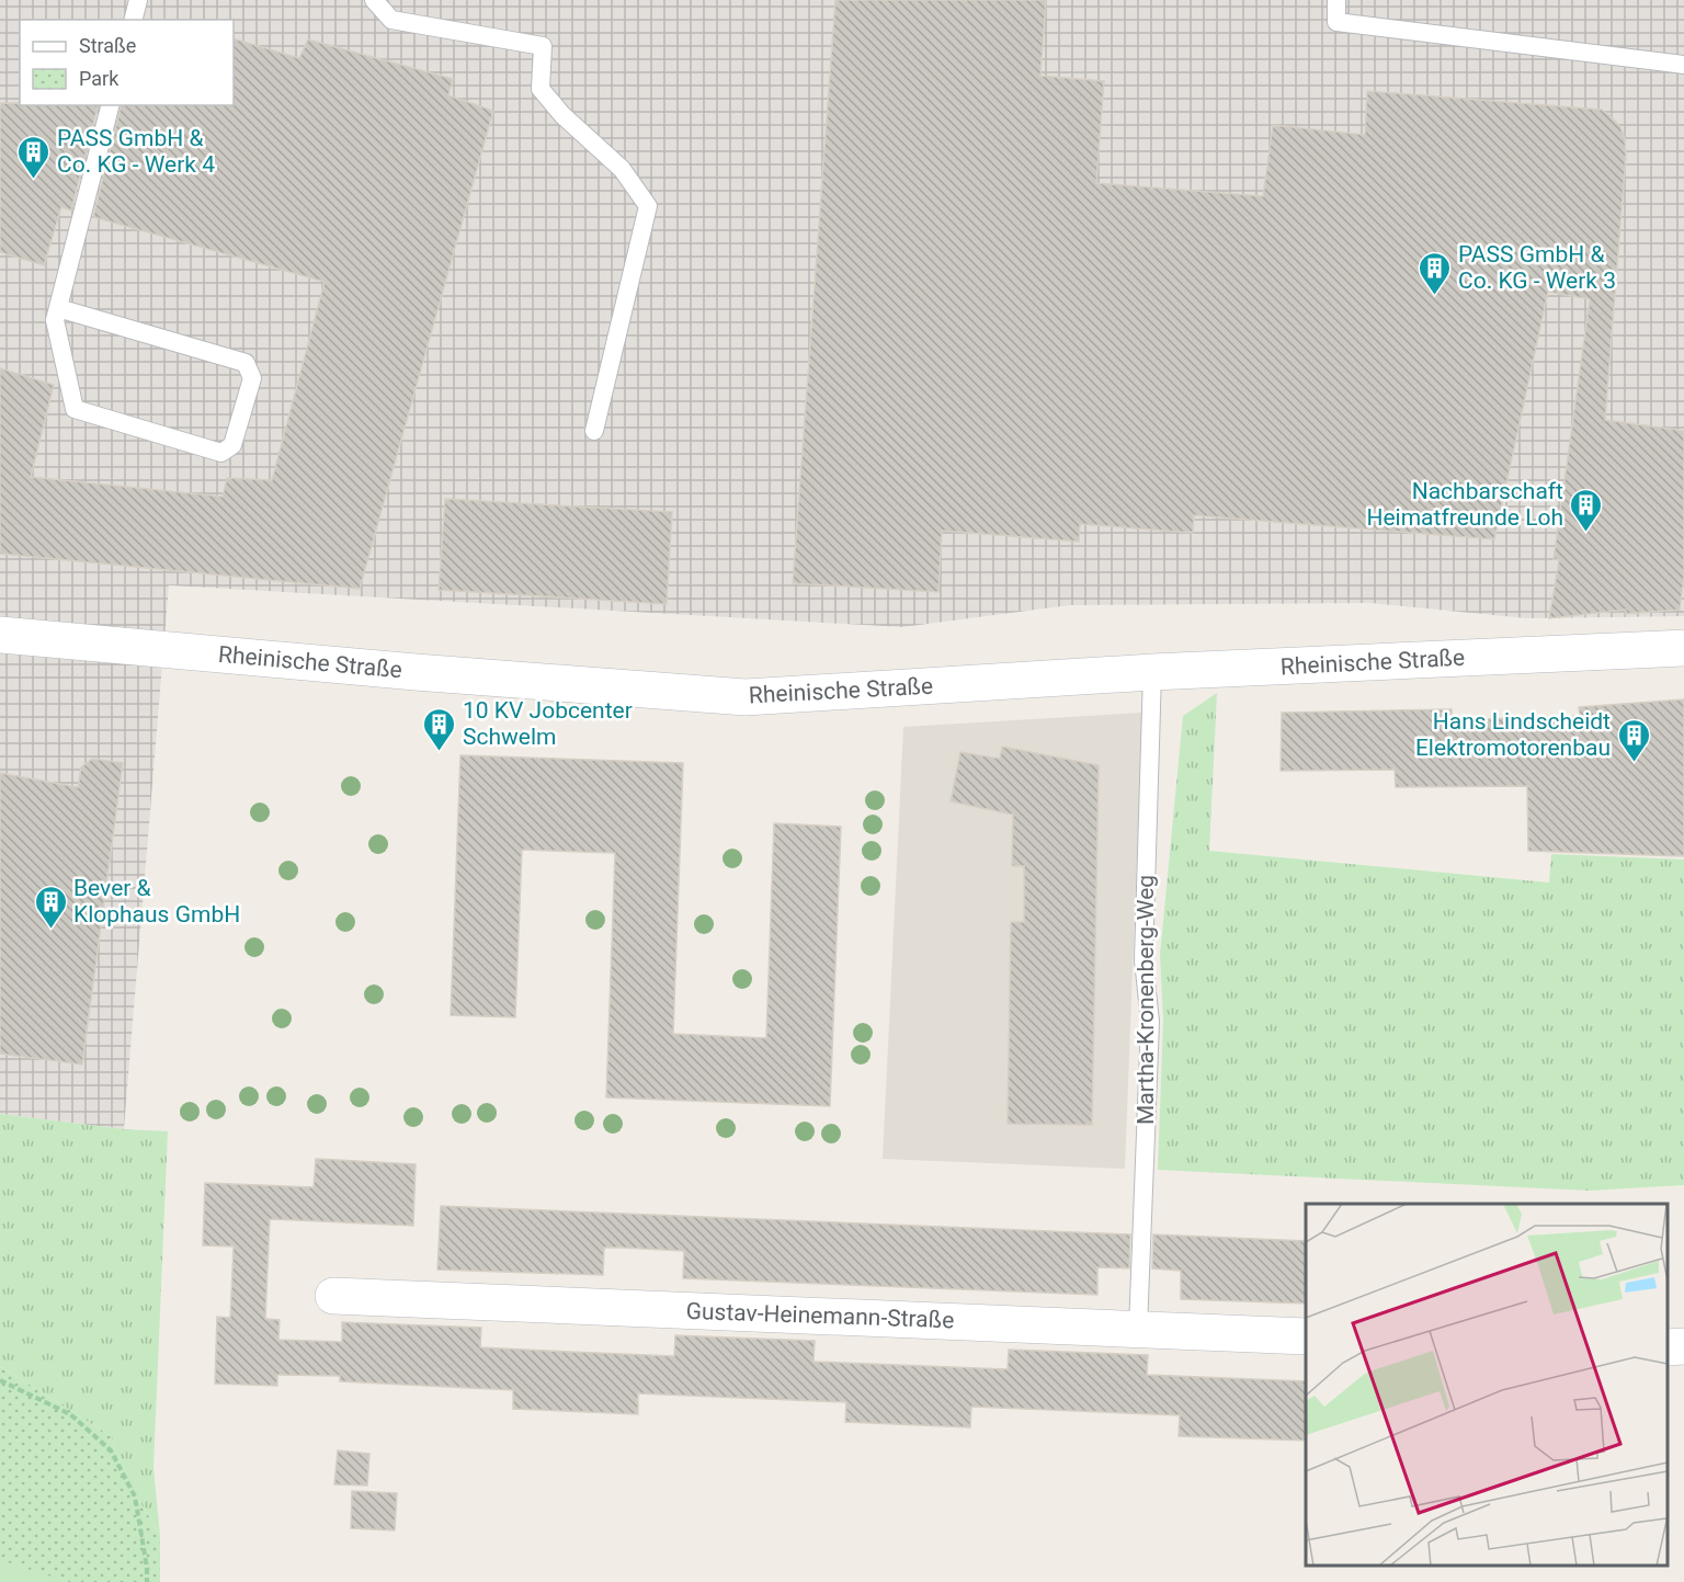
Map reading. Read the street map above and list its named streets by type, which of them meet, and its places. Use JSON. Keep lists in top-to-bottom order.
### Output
{
  "streets": {
    "street": ["Rheinische Straße", "Gustav-Heinemann-Straße"],
    "lane": ["Martha-Kronenberg-Weg"]
  },
  "crossings": [
    ["Rheinische Straße", "Martha-Kronenberg-Weg"],
    ["Martha-Kronenberg-Weg", "Gustav-Heinemann-Straße"]
  ],
  "places": {
    "building": [
      "PASS GmbH & Co. KG - Werk 4",
      "PASS GmbH & Co. KG - Werk 3",
      "Nachbarschaft Heimatfreunde Loh",
      "10 KV Jobcenter Schwelm",
      "Hans Lindscheidt Elektromotorenbau",
      "Bever & Klophaus GmbH"
    ]
  },
  "legend": ["Straße", "Park"]
}
